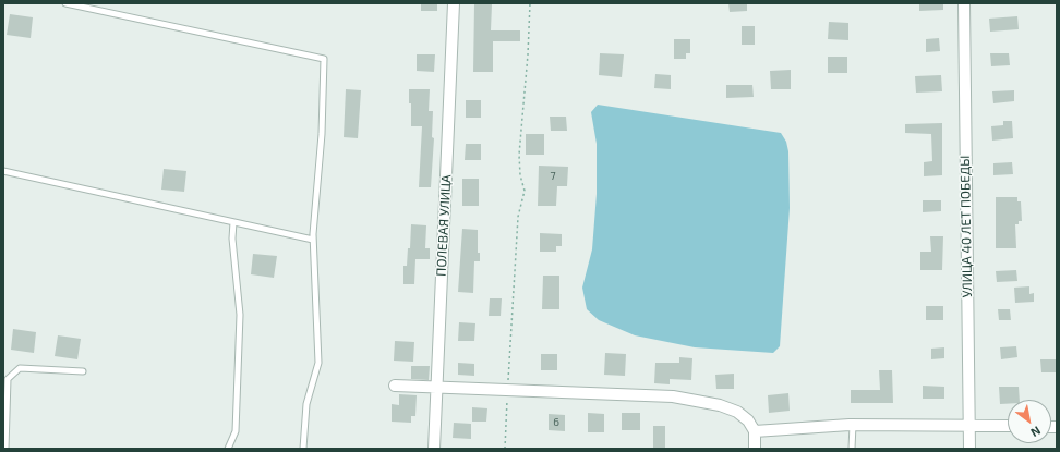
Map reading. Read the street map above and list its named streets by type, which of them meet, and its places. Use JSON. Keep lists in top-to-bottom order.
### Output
{
  "streets": {
    "street": ["ПОЛЕВАЯ УЛИЦА", "УЛИЦА 40 ЛЕТ ПОБЕДЫ"]
  },
  "house_numbers": ["7", "6"],
  "north": "bottom right"
}
